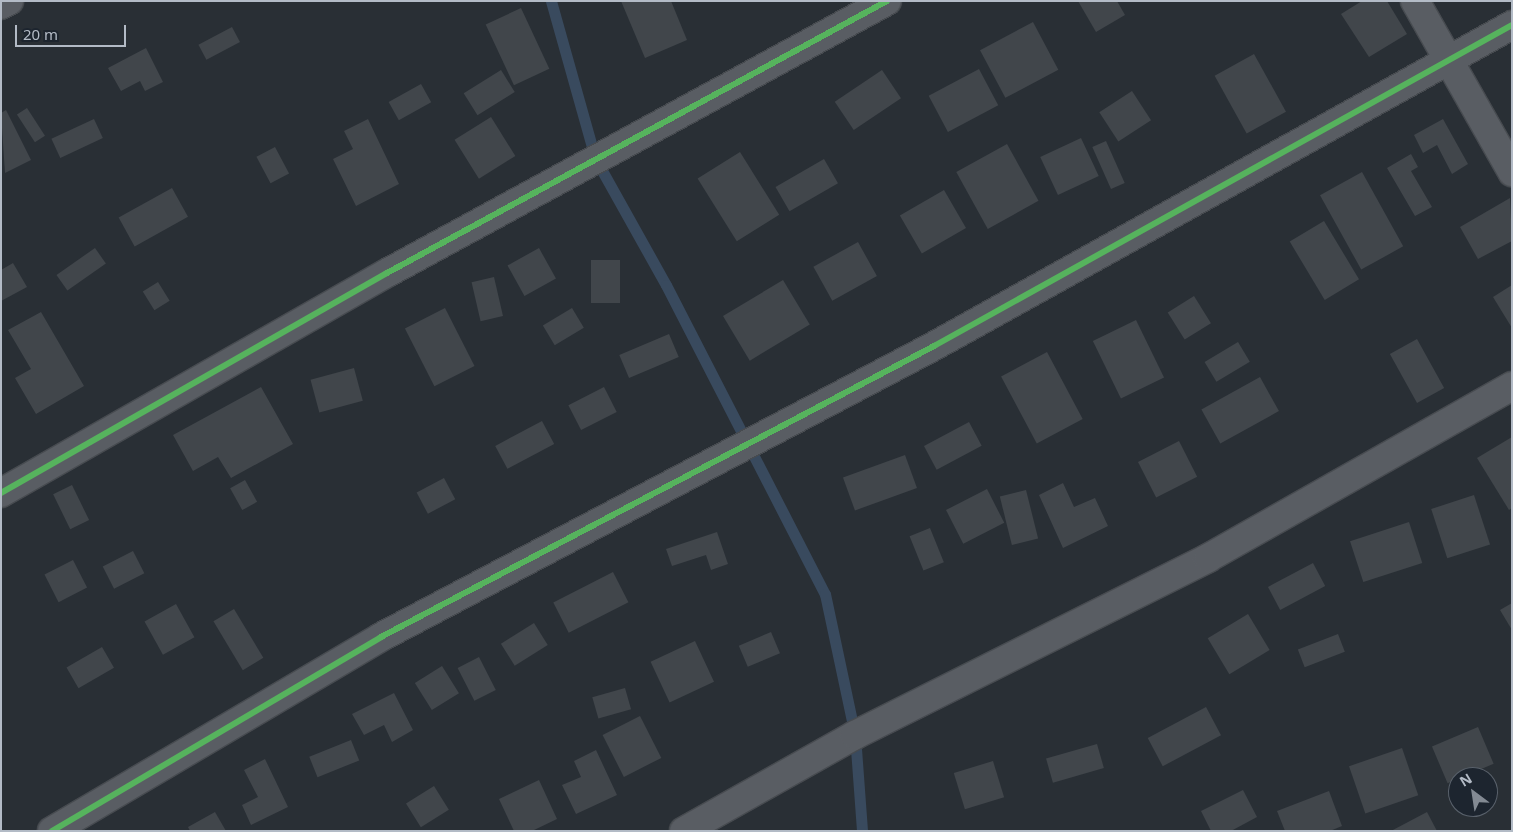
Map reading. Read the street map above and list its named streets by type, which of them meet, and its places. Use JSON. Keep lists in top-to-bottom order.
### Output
{
  "scale_bar": "20 m",
  "north": "top left"
}
